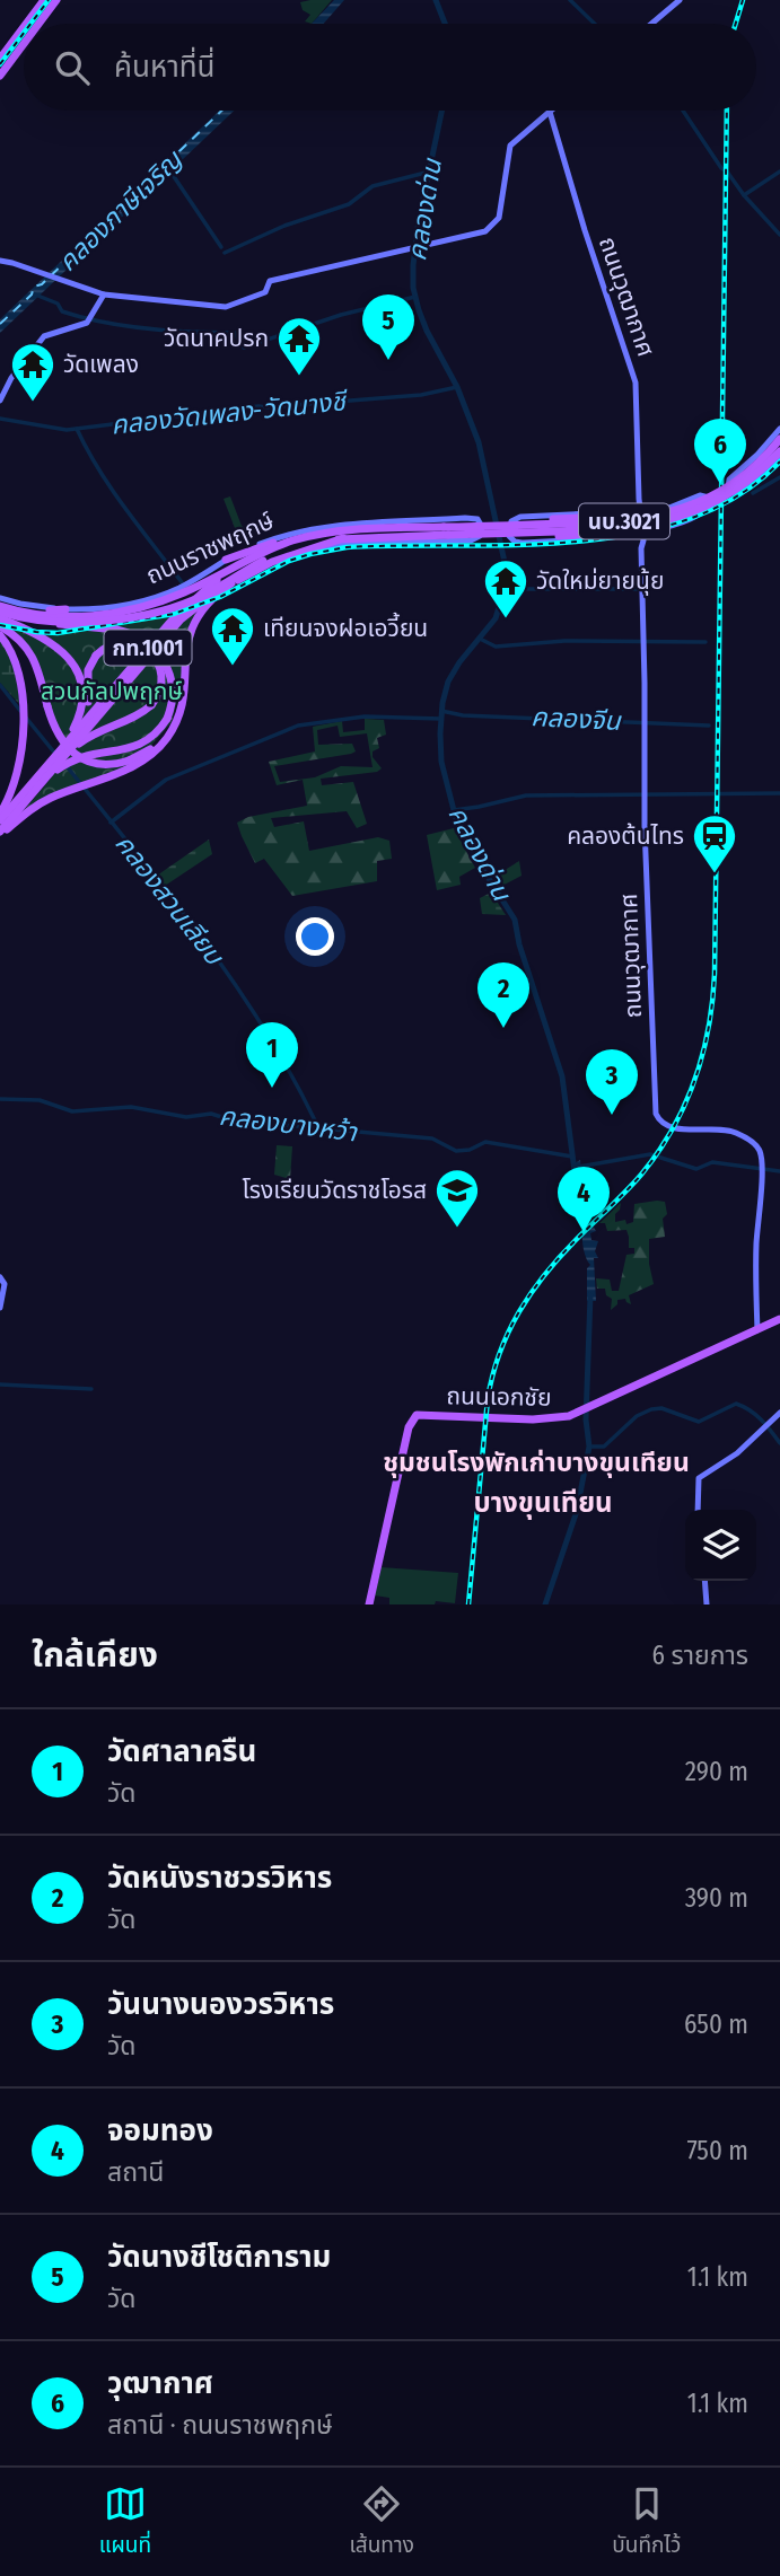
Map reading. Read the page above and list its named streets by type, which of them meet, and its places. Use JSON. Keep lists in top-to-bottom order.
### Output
{
  "streets": {
    "main road": [
      "ถนนวุฒากาศ",
      "นบ.3021",
      "ถนนราชพฤกษ์",
      "กท.1001",
      "ถนนเอกชัย"
    ]
  },
  "crossings": [
    ["ถนนวุฒากาศ", "นบ.3021"],
    ["ถนนวุฒากาศ", "ถนนเอกชัย"],
    ["ถนนราชพฤกษ์", "กท.1001"]
  ],
  "districts": ["ชุมชนโรงพักเก่าบางขุนเทียน", "บางขุนเทียน"],
  "water": [
    "คลองด่าน",
    "คลองภาษีเจริญ",
    "คลองวัดเพลง-วัดนางชี",
    "คลองจีน",
    "คลองสวนเลียบ",
    "คลองบางหว้า"
  ],
  "parks": ["สวนกัลปพฤกษ์"],
  "places": {
    "temple": [
      "วัดนาคปรก",
      "วัดเพลง",
      "วัดใหม่ยายนุ้ย",
      "เทียนจงฝอเอวี้ยน"
    ],
    "station": ["คลองต้นไทร"],
    "school or university": ["โรงเรียนวัดราชโอรส"]
  },
  "page": {
    "search": "ค้นหาที่นี่",
    "pins": [
      "5",
      "6",
      "2",
      "1",
      "3",
      "4"
    ],
    "heading": ["ใกล้เคียง", "6 รายการ"],
    "list": [
      {
        "mark": "1",
        "name": "วัดศาลาครืน",
        "note": "วัด",
        "value": "290 m"
      },
      {
        "mark": "2",
        "name": "วัดหนังราชวรวิหาร",
        "note": "วัด",
        "value": "390 m"
      },
      {
        "mark": "3",
        "name": "วันนางนองวรวิหาร",
        "note": "วัด",
        "value": "650 m"
      },
      {
        "mark": "4",
        "name": "จอมทอง",
        "note": "สถานี",
        "value": "750 m"
      },
      {
        "mark": "5",
        "name": "วัดนางชีโชติการาม",
        "note": "วัด",
        "value": "1.1 km"
      },
      {
        "mark": "6",
        "name": "วุฒากาศ",
        "note": "สถานี · ถนนราชพฤกษ์",
        "value": "1.1 km"
      }
    ],
    "nav": ["แผนที่", "เส้นทาง", "บันทึกไว้"]
  }
}
